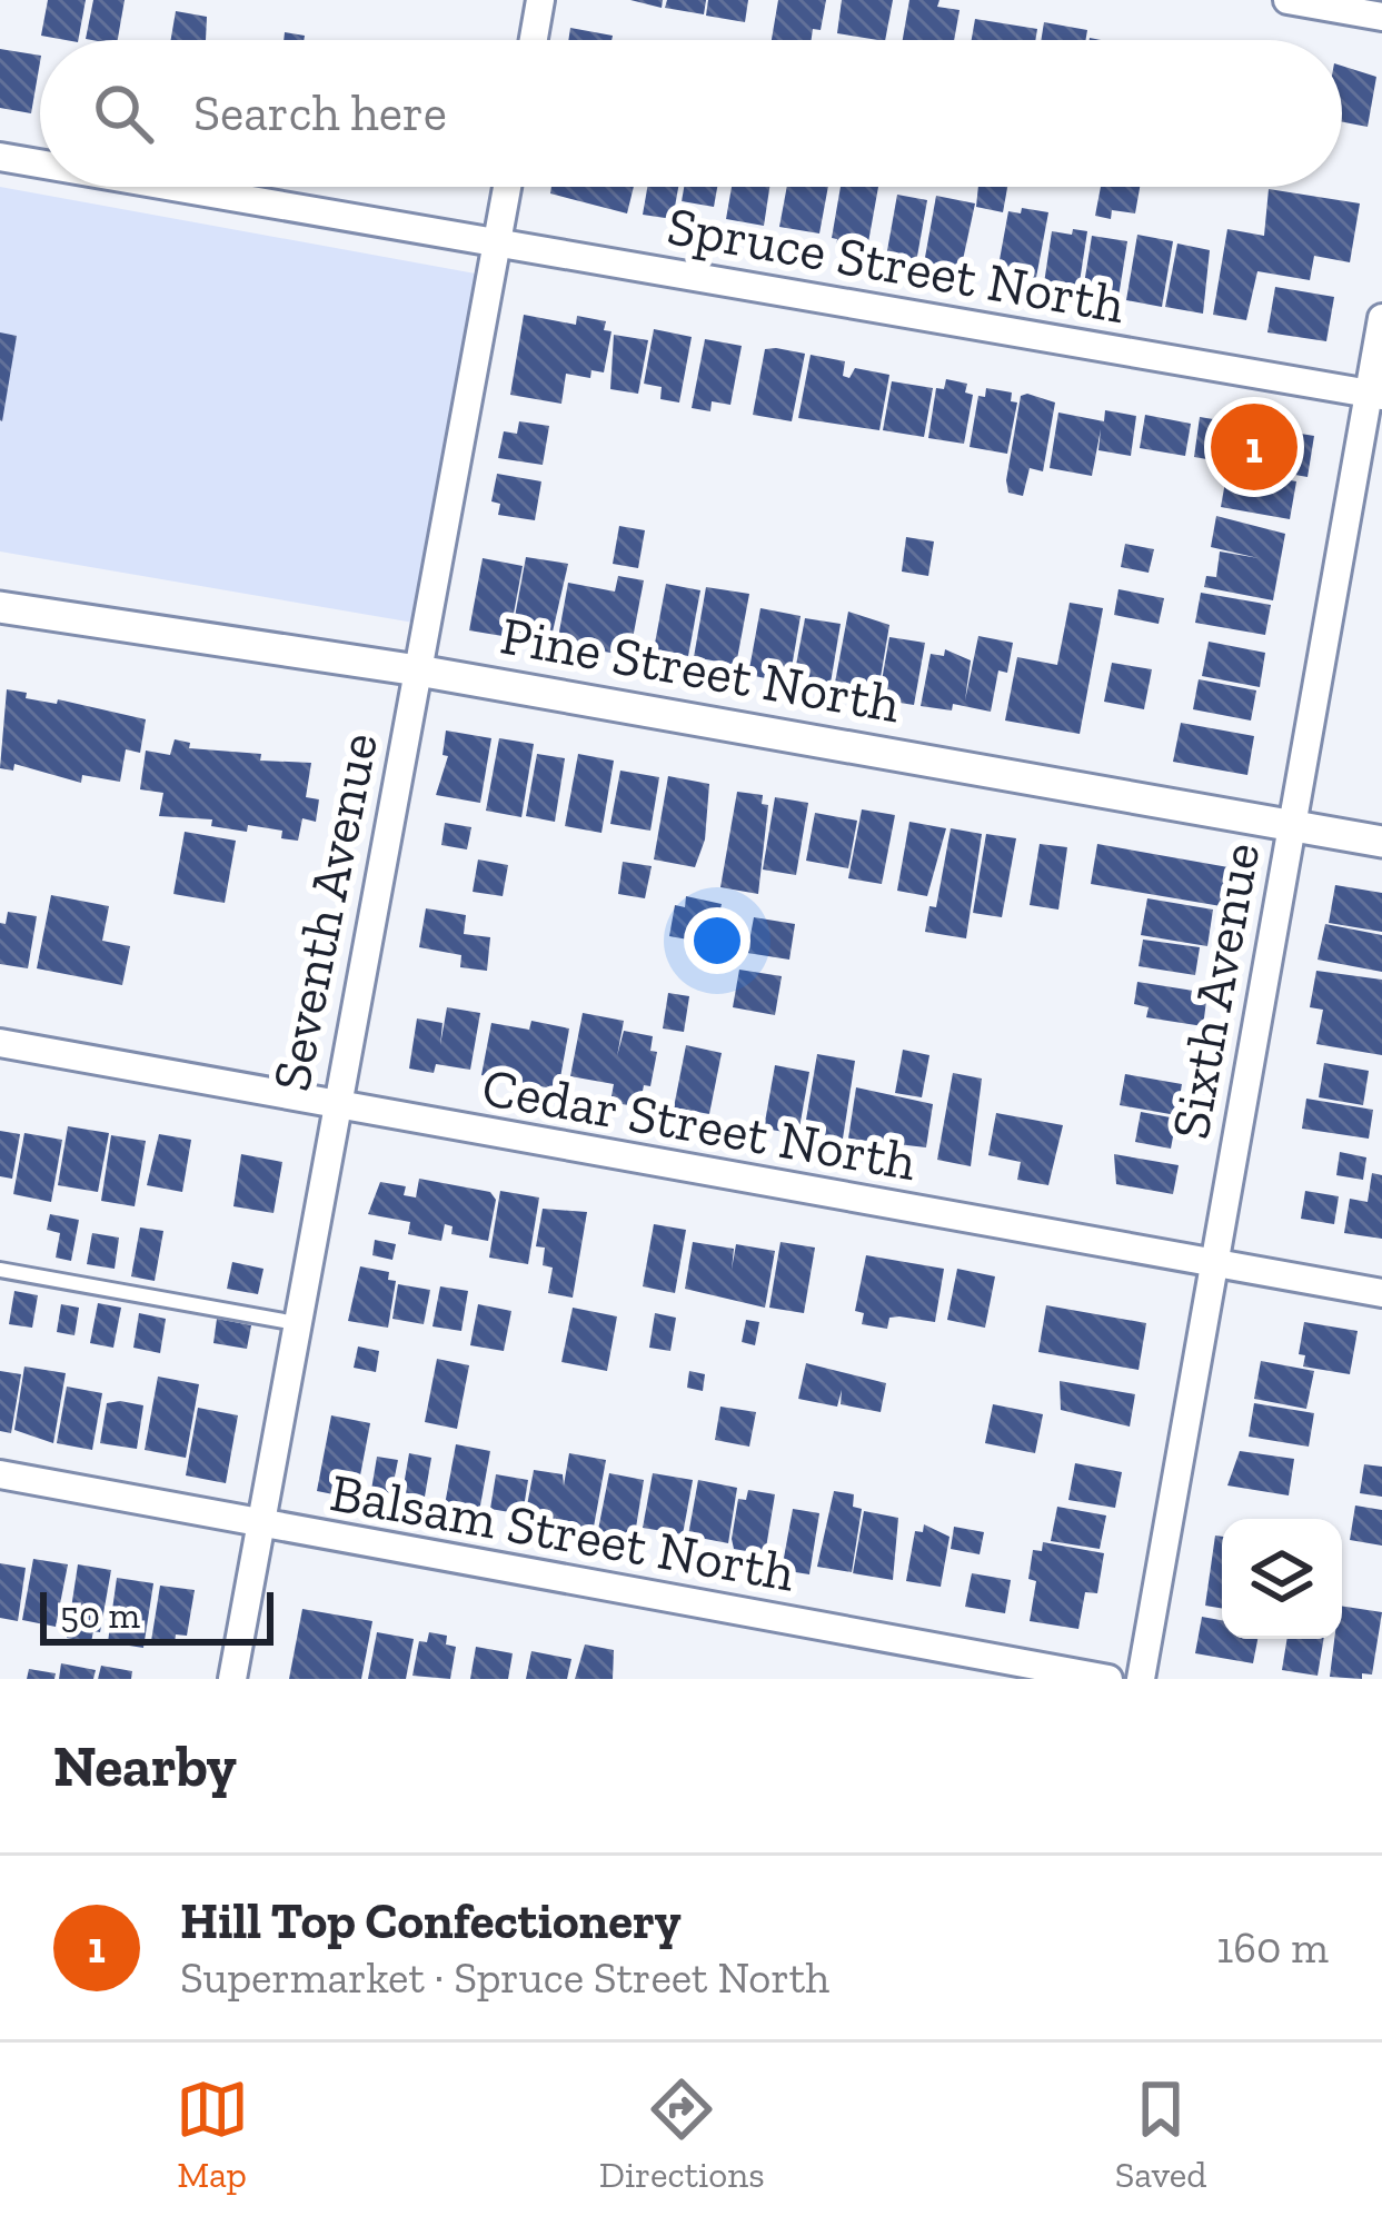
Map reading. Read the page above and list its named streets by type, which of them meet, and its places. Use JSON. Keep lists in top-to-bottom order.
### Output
{
  "streets": {
    "street": [
      "Spruce Street North",
      "Pine Street North",
      "Seventh Avenue",
      "Sixth Avenue",
      "Cedar Street North",
      "Balsam Street North"
    ]
  },
  "crossings": [
    ["Spruce Street North", "Seventh Avenue"],
    ["Spruce Street North", "Sixth Avenue"],
    ["Pine Street North", "Seventh Avenue"],
    ["Pine Street North", "Sixth Avenue"],
    ["Seventh Avenue", "Cedar Street North"],
    ["Seventh Avenue", "Balsam Street North"],
    ["Sixth Avenue", "Cedar Street North"]
  ],
  "scale_bar": "50 m",
  "page": {
    "search": "Search here",
    "pins": "1",
    "scale": "50 m",
    "heading": "Nearby",
    "list": [
      {
        "mark": "1",
        "name": "Hill Top Confectionery",
        "note": "Supermarket · Spruce Street North",
        "value": "160 m"
      }
    ],
    "nav": ["Map", "Directions", "Saved"]
  }
}
